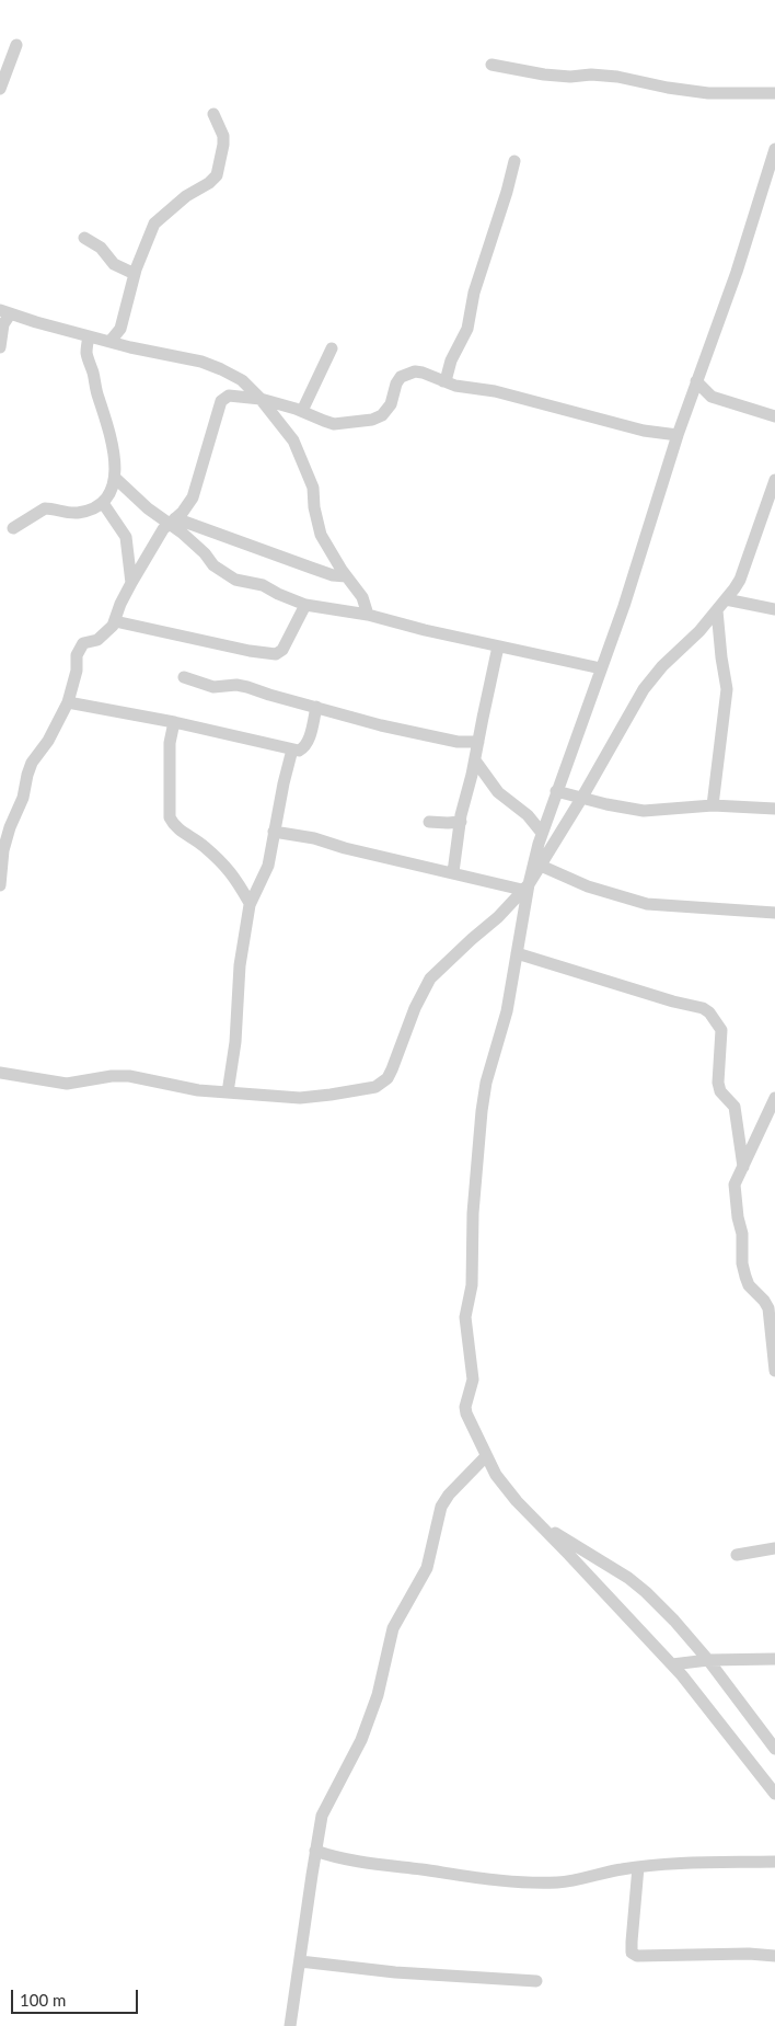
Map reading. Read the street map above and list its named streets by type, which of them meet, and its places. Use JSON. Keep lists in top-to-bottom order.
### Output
{
  "scale_bar": "100 m"
}
